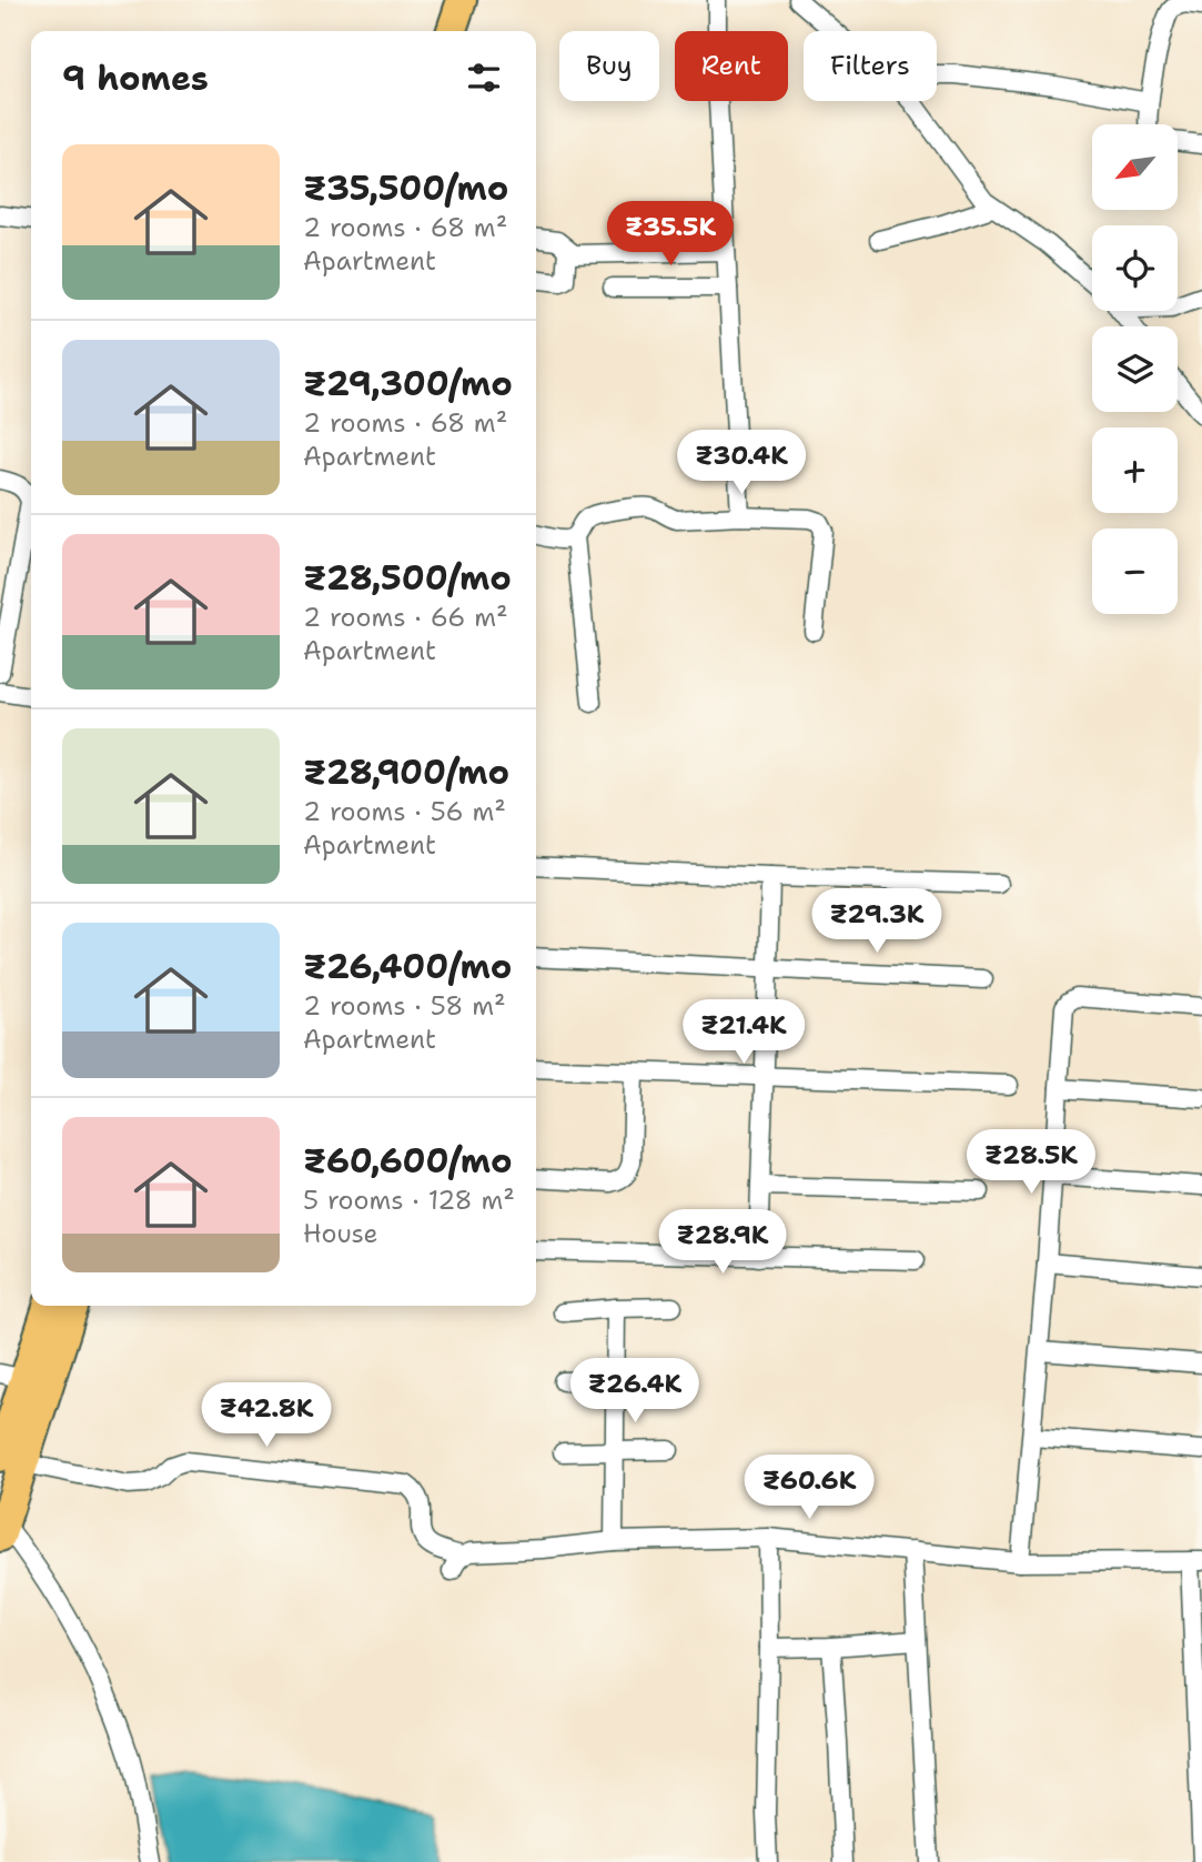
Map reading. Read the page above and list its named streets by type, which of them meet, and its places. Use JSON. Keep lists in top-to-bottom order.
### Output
{
  "north": "bottom left",
  "page": {
    "chip": ["Buy", "Rent", "Filters"],
    "heading": "9 homes",
    "map_buttons": ["+", "−"],
    "list": [
      {
        "name": "₹35,500/mo",
        "note": "2 rooms · 68 m² · Apartment"
      },
      {
        "name": "₹29,300/mo",
        "note": "2 rooms · 68 m² · Apartment"
      },
      {
        "name": "₹28,500/mo",
        "note": "2 rooms · 66 m² · Apartment"
      },
      {
        "name": "₹28,900/mo",
        "note": "2 rooms · 56 m² · Apartment"
      },
      {
        "name": "₹26,400/mo",
        "note": "2 rooms · 58 m² · Apartment"
      },
      {
        "name": "₹60,600/mo",
        "note": "5 rooms · 128 m² · House"
      }
    ],
    "price": [
      "₹35.5K",
      "₹30.4K",
      "₹29.3K",
      "₹21.4K",
      "₹28.5K",
      "₹28.9K",
      "₹26.4K",
      "₹42.8K",
      "₹60.6K"
    ]
  }
}
